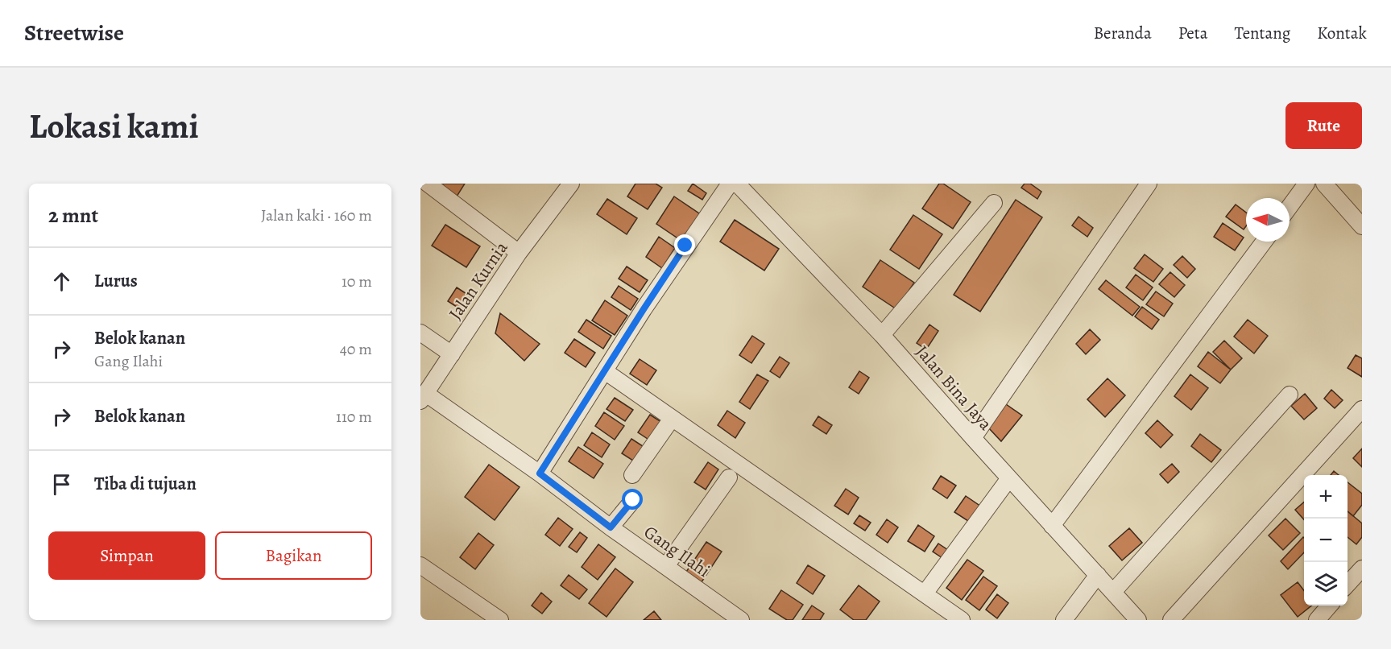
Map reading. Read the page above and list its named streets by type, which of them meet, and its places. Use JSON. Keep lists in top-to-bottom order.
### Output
{
  "streets": {
    "street": ["Jalan Kurnia", "Jalan Bina Jaya", "Gang Ilahi"]
  },
  "crossings": [
    ["Jalan Kurnia", "Gang Ilahi"]
  ],
  "north": "left",
  "page": {
    "header": "Streetwise",
    "nav": [
      "Beranda",
      "Peta",
      "Tentang",
      "Kontak"
    ],
    "buttons": [
      "Rute",
      ["Simpan", "Bagikan"]
    ],
    "title": "Lokasi kami",
    "heading": ["2 mnt", "Jalan kaki · 160 m"],
    "list": [
      ["Lurus", "10 m"],
      ["Belok kanan", "Gang Ilahi", "40 m"],
      ["Belok kanan", "110 m"],
      "Tiba di tujuan"
    ],
    "map_buttons": ["+", "−"]
  }
}
